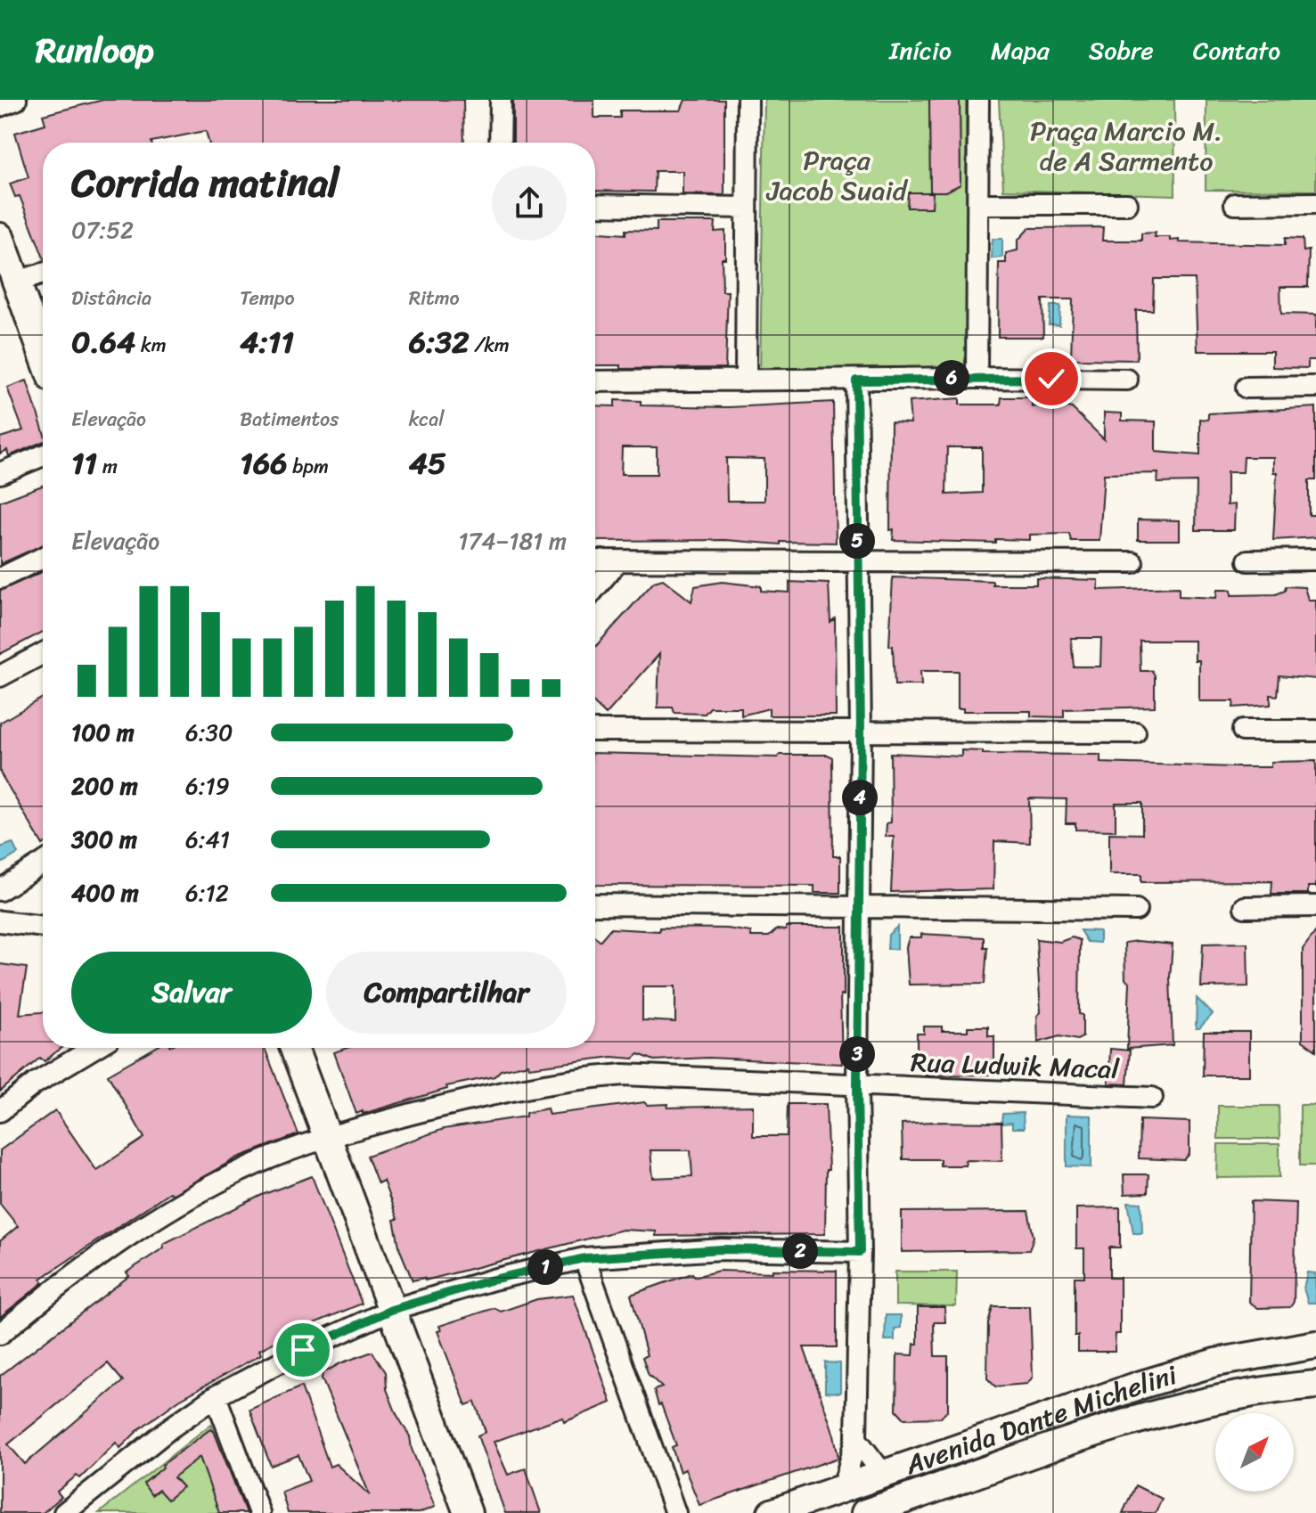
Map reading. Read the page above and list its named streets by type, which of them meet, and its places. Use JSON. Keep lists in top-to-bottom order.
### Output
{
  "streets": {
    "main road": ["Avenida Dante Michelini"],
    "street": ["Rua Ludwik Macal"]
  },
  "parks": ["Praça Marcio M. de A Sarmento", "Praça Jacob Suaid"],
  "north": "top right",
  "page": {
    "header": "Runloop",
    "nav": [
      "Início",
      "Mapa",
      "Sobre",
      "Contato"
    ],
    "heading": ["Corrida matinal", "07:52"],
    "stats": [
      ["Distância", "0.64 km"],
      ["Tempo", "4:11"],
      ["Ritmo", "6:32 /km"],
      ["Elevação", "11 m"],
      ["Batimentos", "166 bpm"],
      ["kcal", "45"]
    ],
    "pins": [
      "6",
      "5",
      "4",
      "3",
      "2",
      "1"
    ],
    "chart": ["Elevação", "174–181 m"],
    "list": [
      {
        "name": "100 m",
        "note": "6:30"
      },
      {
        "name": "200 m",
        "note": "6:19"
      },
      {
        "name": "300 m",
        "note": "6:41"
      },
      {
        "name": "400 m",
        "note": "6:12"
      }
    ],
    "buttons": ["Salvar", "Compartilhar"]
  }
}
